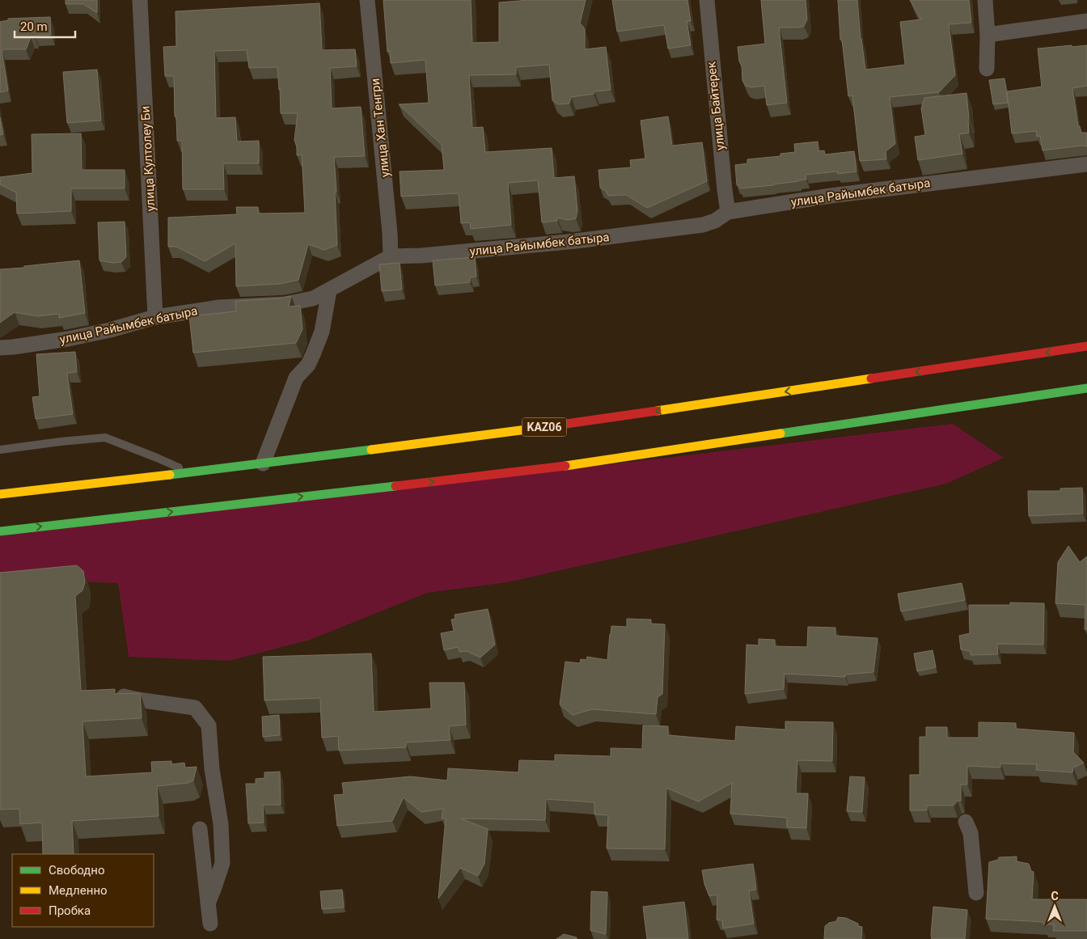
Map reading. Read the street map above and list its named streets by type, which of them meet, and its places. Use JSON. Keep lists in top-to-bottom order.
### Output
{
  "streets": {
    "highway": ["KАZ06"],
    "street": [
      "улица Байтерек",
      "улица Хан Тенгри",
      "улица Култолеу Би",
      "улица Райымбек батыра"
    ]
  },
  "crossings": [
    ["улица Байтерек", "улица Райымбек батыра"],
    ["улица Хан Тенгри", "улица Райымбек батыра"],
    ["улица Култолеу Би", "улица Райымбек батыра"]
  ],
  "legend": ["Свободно", "Медленно", "Пробка"],
  "scale_bar": "20 m",
  "north": "top"
}
